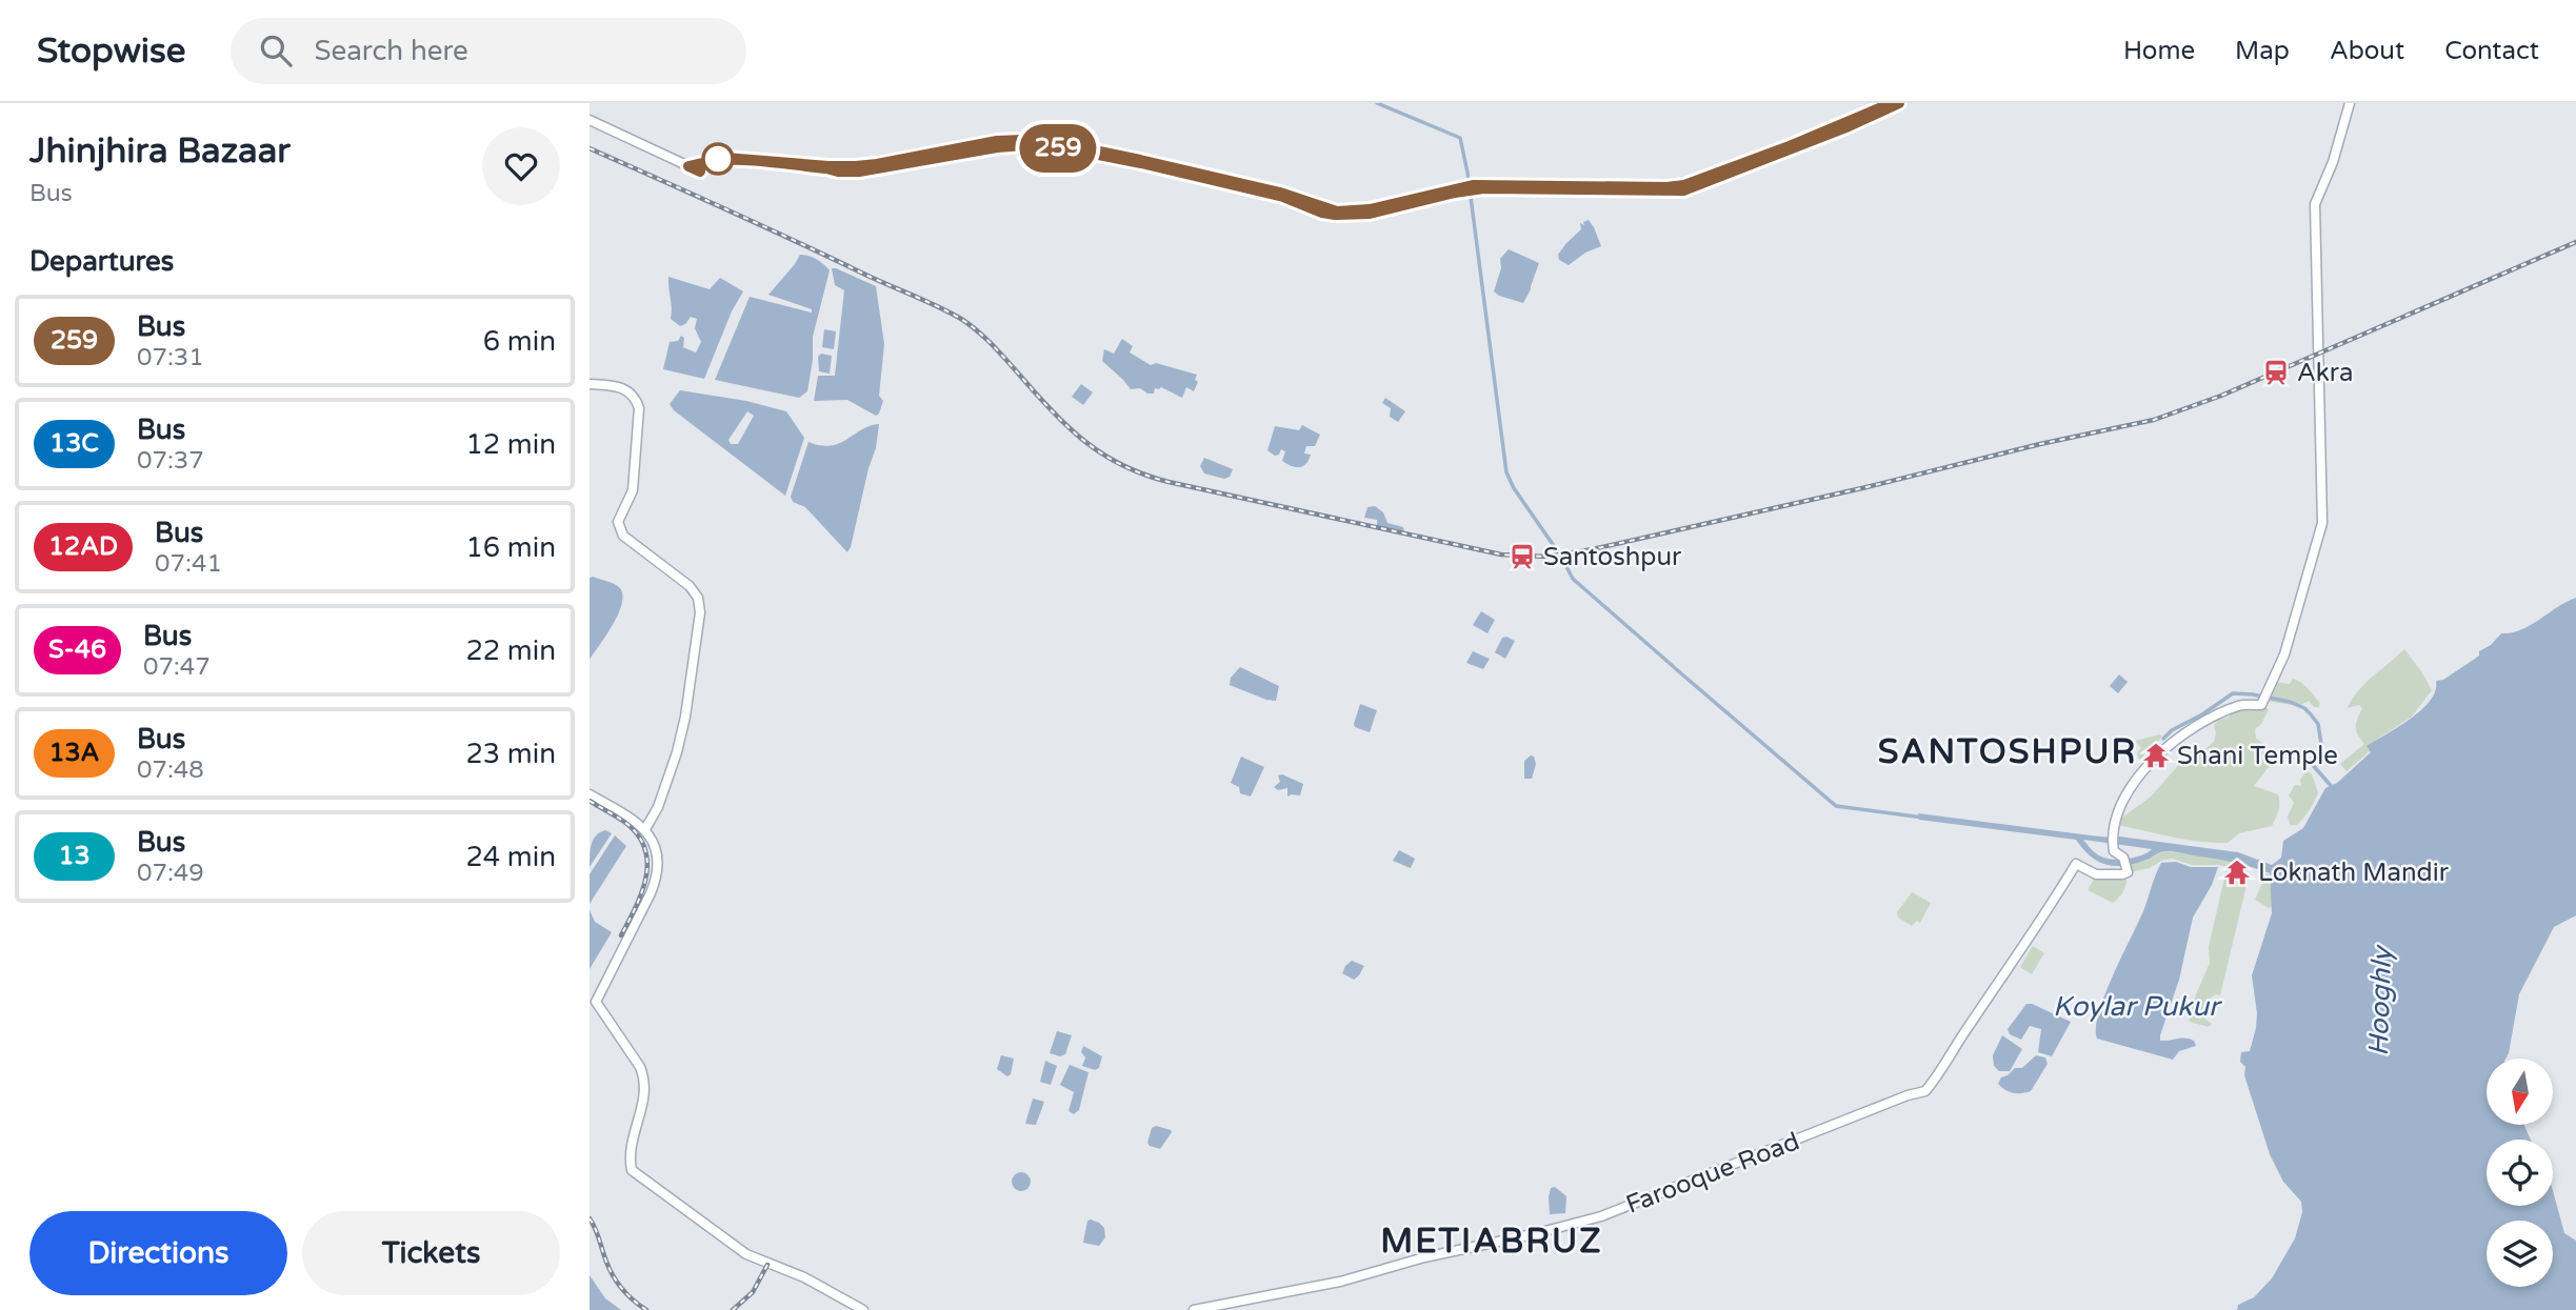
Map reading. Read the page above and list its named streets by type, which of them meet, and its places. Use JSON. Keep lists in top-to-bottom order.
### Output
{
  "streets": {
    "main road": ["Farooque Road"]
  },
  "districts": ["SANTOSHPUR", "METIABRUZ"],
  "water": ["Hooghly", "Koylar Pukur"],
  "places": {
    "station": ["Akra", "Santoshpur"],
    "temple": ["Shani Temple", "Loknath Mandir"]
  },
  "lines": ["bus line 259"],
  "north": "bottom",
  "page": {
    "header": "Stopwise",
    "search": "Search here",
    "nav": [
      "Home",
      "Map",
      "About",
      "Contact"
    ],
    "heading": [
      ["Jhinjhira Bazaar", "Bus"],
      "Departures"
    ],
    "on_map": "259",
    "list": [
      {
        "mark": "259",
        "name": "Bus",
        "note": "07:31",
        "value": "6 min"
      },
      {
        "mark": "13C",
        "name": "Bus",
        "note": "07:37",
        "value": "12 min"
      },
      {
        "mark": "12AD",
        "name": "Bus",
        "note": "07:41",
        "value": "16 min"
      },
      {
        "mark": "S-46",
        "name": "Bus",
        "note": "07:47",
        "value": "22 min"
      },
      {
        "mark": "13A",
        "name": "Bus",
        "note": "07:48",
        "value": "23 min"
      },
      {
        "mark": "13",
        "name": "Bus",
        "note": "07:49",
        "value": "24 min"
      }
    ],
    "buttons": ["Directions", "Tickets"]
  }
}
